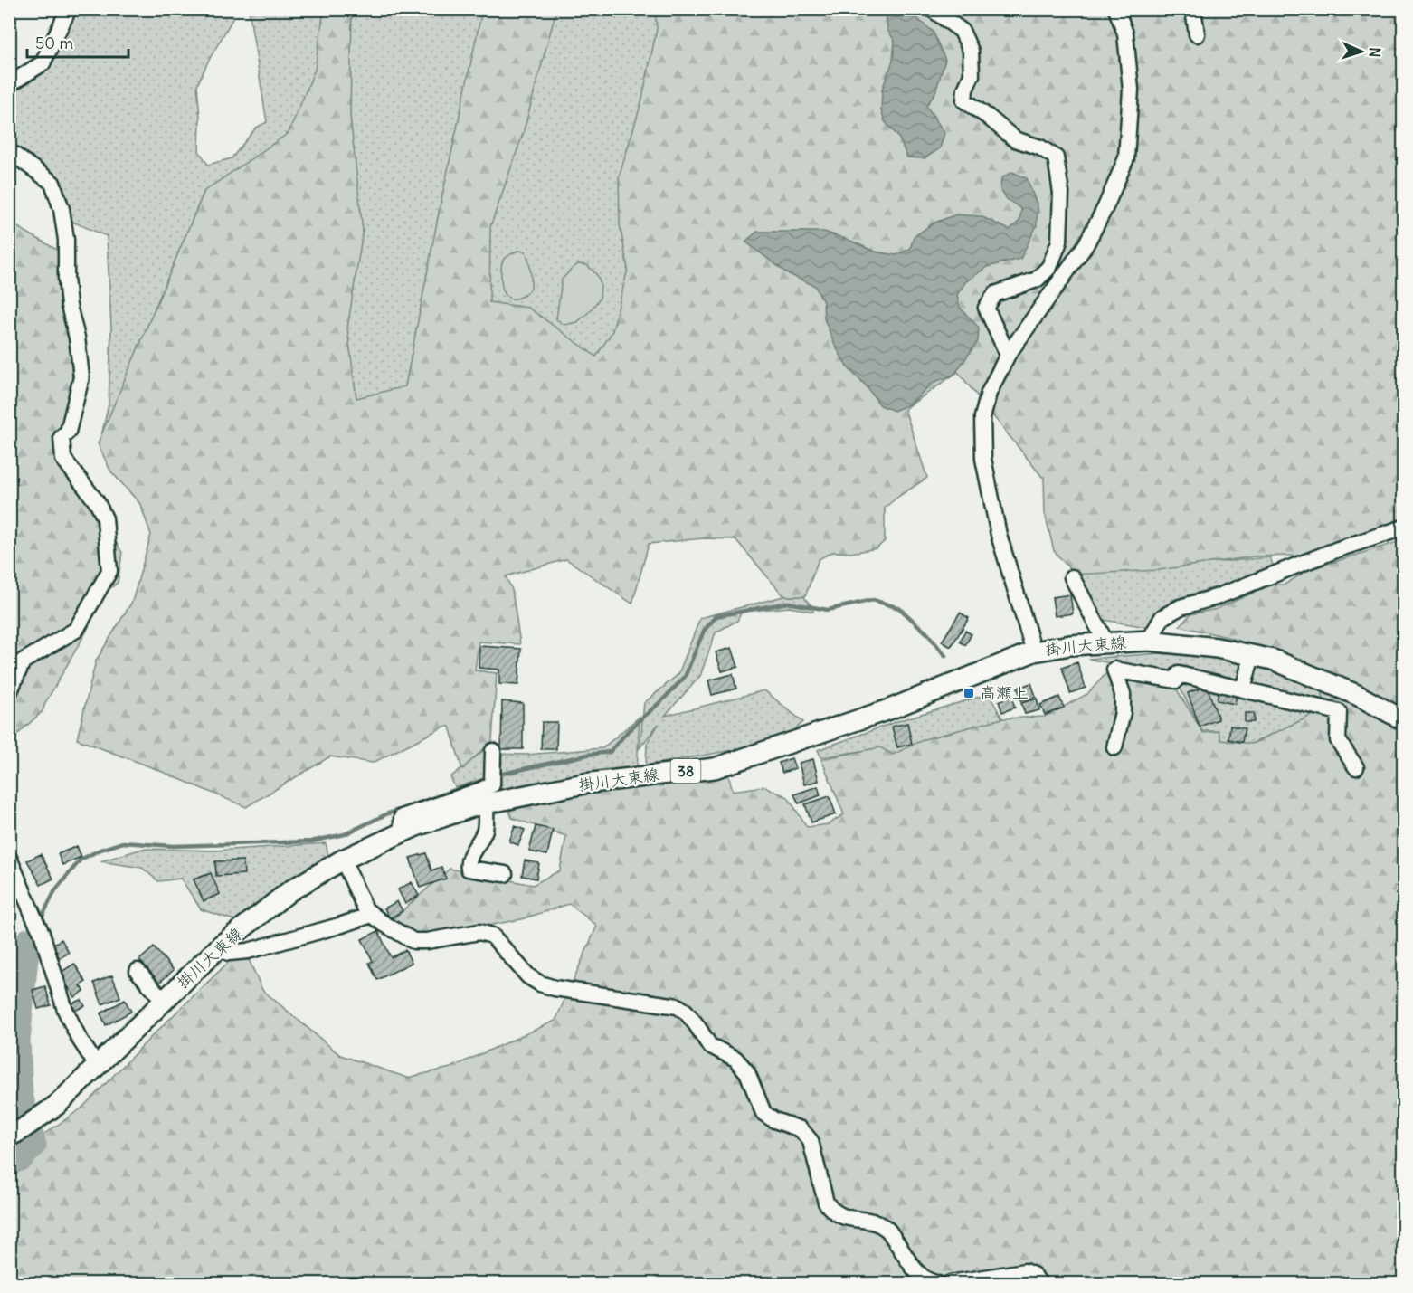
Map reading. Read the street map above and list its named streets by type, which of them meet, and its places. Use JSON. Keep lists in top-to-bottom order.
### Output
{
  "streets": {
    "main road": ["掛川大東線", "38"]
  },
  "places": {
    "transit": ["高瀬上"]
  },
  "scale_bar": "50 m",
  "north": "right"
}
